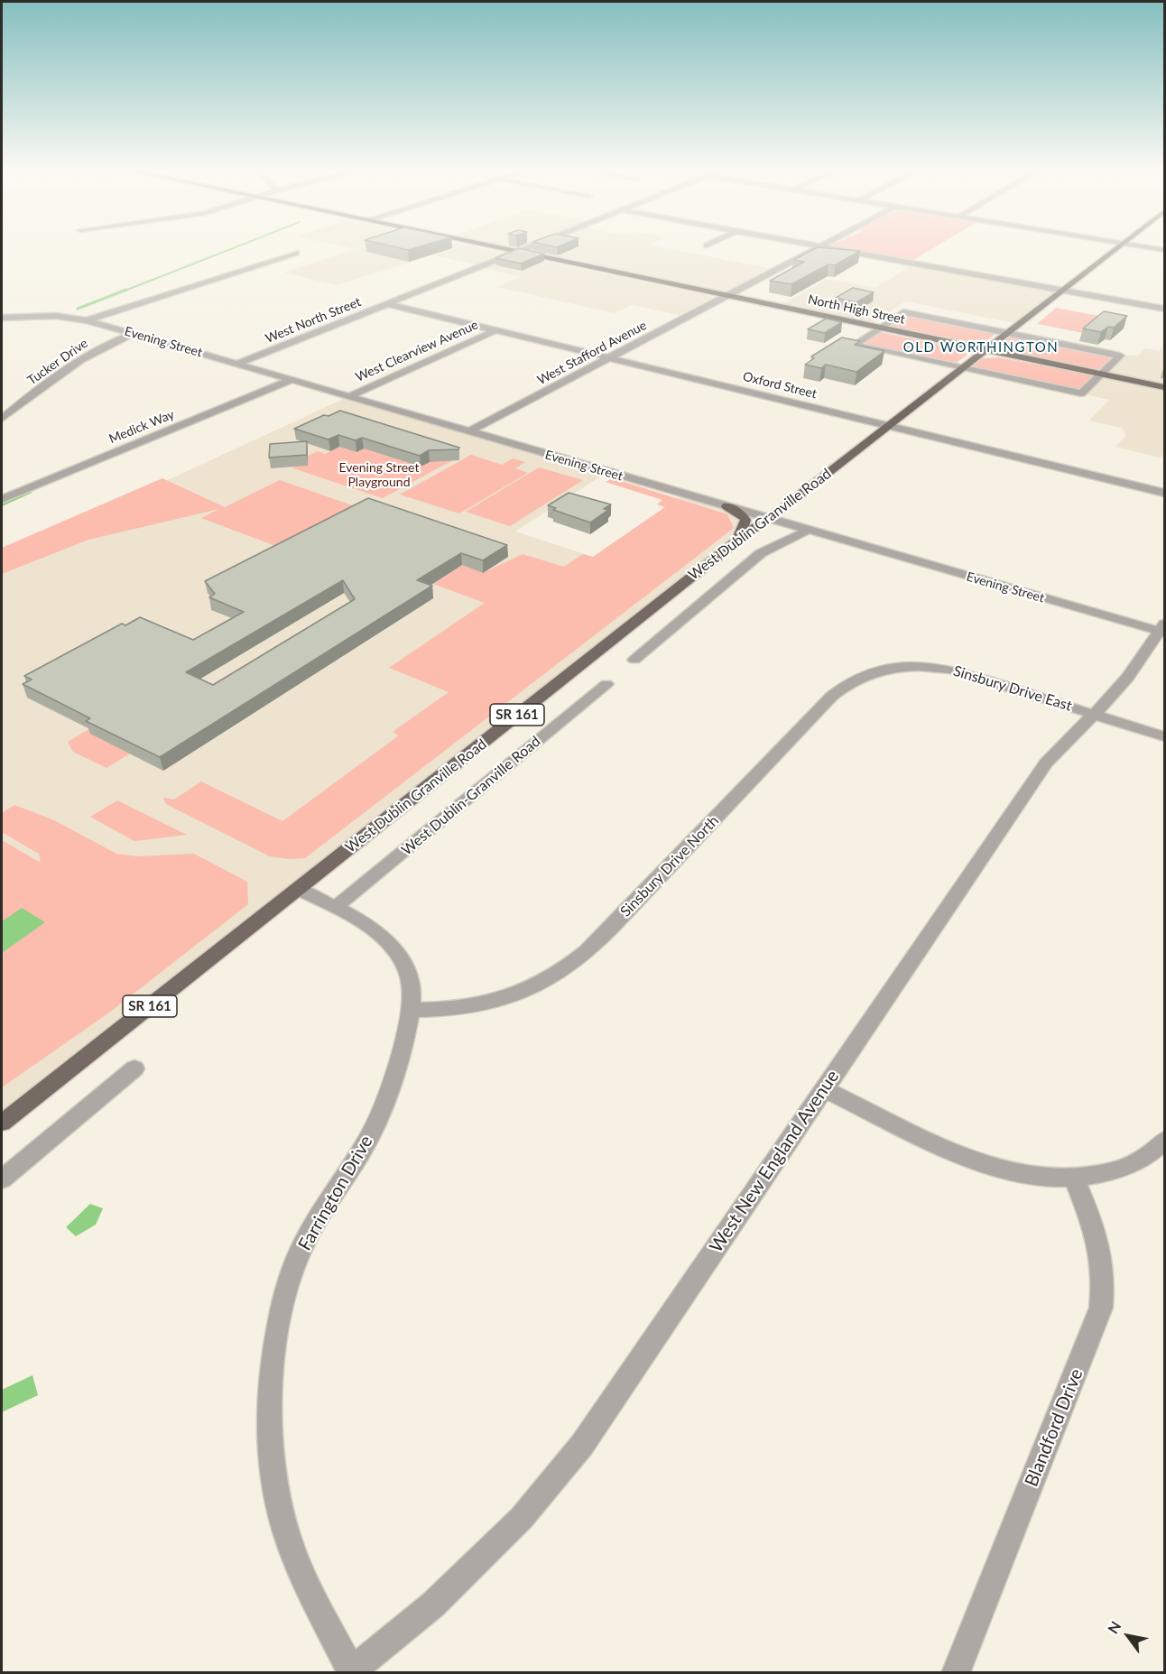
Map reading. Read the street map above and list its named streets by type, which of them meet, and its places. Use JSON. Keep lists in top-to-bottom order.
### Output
{
  "streets": {
    "main road": ["North High Street", "West Dublin Granville Road", "SR 161"],
    "street": [
      "West North Street",
      "Evening Street",
      "West Clearview Avenue",
      "West Stafford Avenue",
      "Tucker Drive",
      "Oxford Street",
      "Medick Way",
      "Sinsbury Drive East",
      "West Dublin-Granville Road",
      "Sinsbury Drive North",
      "West New England Avenue",
      "Farrington Drive",
      "Blandford Drive"
    ]
  },
  "crossings": [
    ["North High Street", "West North Street"],
    ["North High Street", "West Stafford Avenue"],
    ["North High Street", "West Dublin Granville Road"],
    ["North High Street", "SR 161"],
    ["West North Street", "Evening Street"],
    ["West North Street", "Oxford Street"],
    ["Evening Street", "West Clearview Avenue"],
    ["Evening Street", "West Stafford Avenue"],
    ["Evening Street", "Tucker Drive"],
    ["Evening Street", "Medick Way"],
    ["Evening Street", "West Dublin Granville Road"],
    ["Evening Street", "West New England Avenue"],
    ["West Clearview Avenue", "Oxford Street"],
    ["West Stafford Avenue", "Oxford Street"],
    ["Oxford Street", "West Dublin Granville Road"],
    ["West Dublin Granville Road", "SR 161"],
    ["West Dublin Granville Road", "Farrington Drive"],
    ["Sinsbury Drive East", "Sinsbury Drive North"],
    ["Sinsbury Drive East", "West New England Avenue"],
    ["West Dublin-Granville Road", "Farrington Drive"],
    ["Sinsbury Drive North", "Farrington Drive"],
    ["West New England Avenue", "Farrington Drive"]
  ],
  "districts": ["OLD WORTHINGTON"],
  "parks": ["Evening Street Playground"],
  "north": "top left"
}
